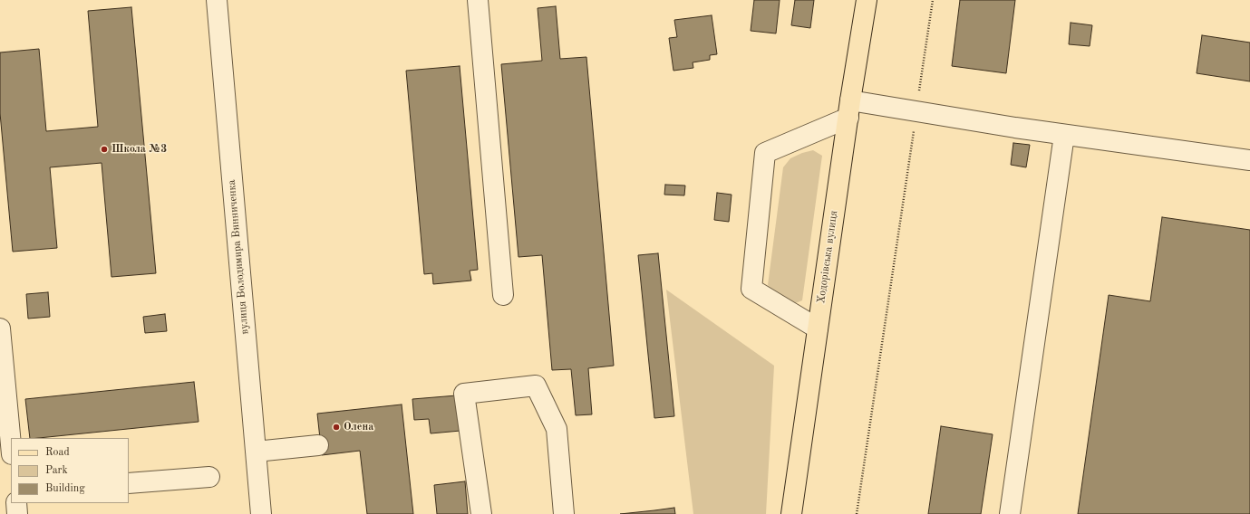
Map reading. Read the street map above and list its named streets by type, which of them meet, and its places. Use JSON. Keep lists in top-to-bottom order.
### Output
{
  "streets": {
    "main road": ["Ходорівська вулиця"],
    "street": ["вулиця Володимира Винниченка"]
  },
  "places": ["Школа №3", "Олена"],
  "legend": ["Road", "Park", "Building"]
}
